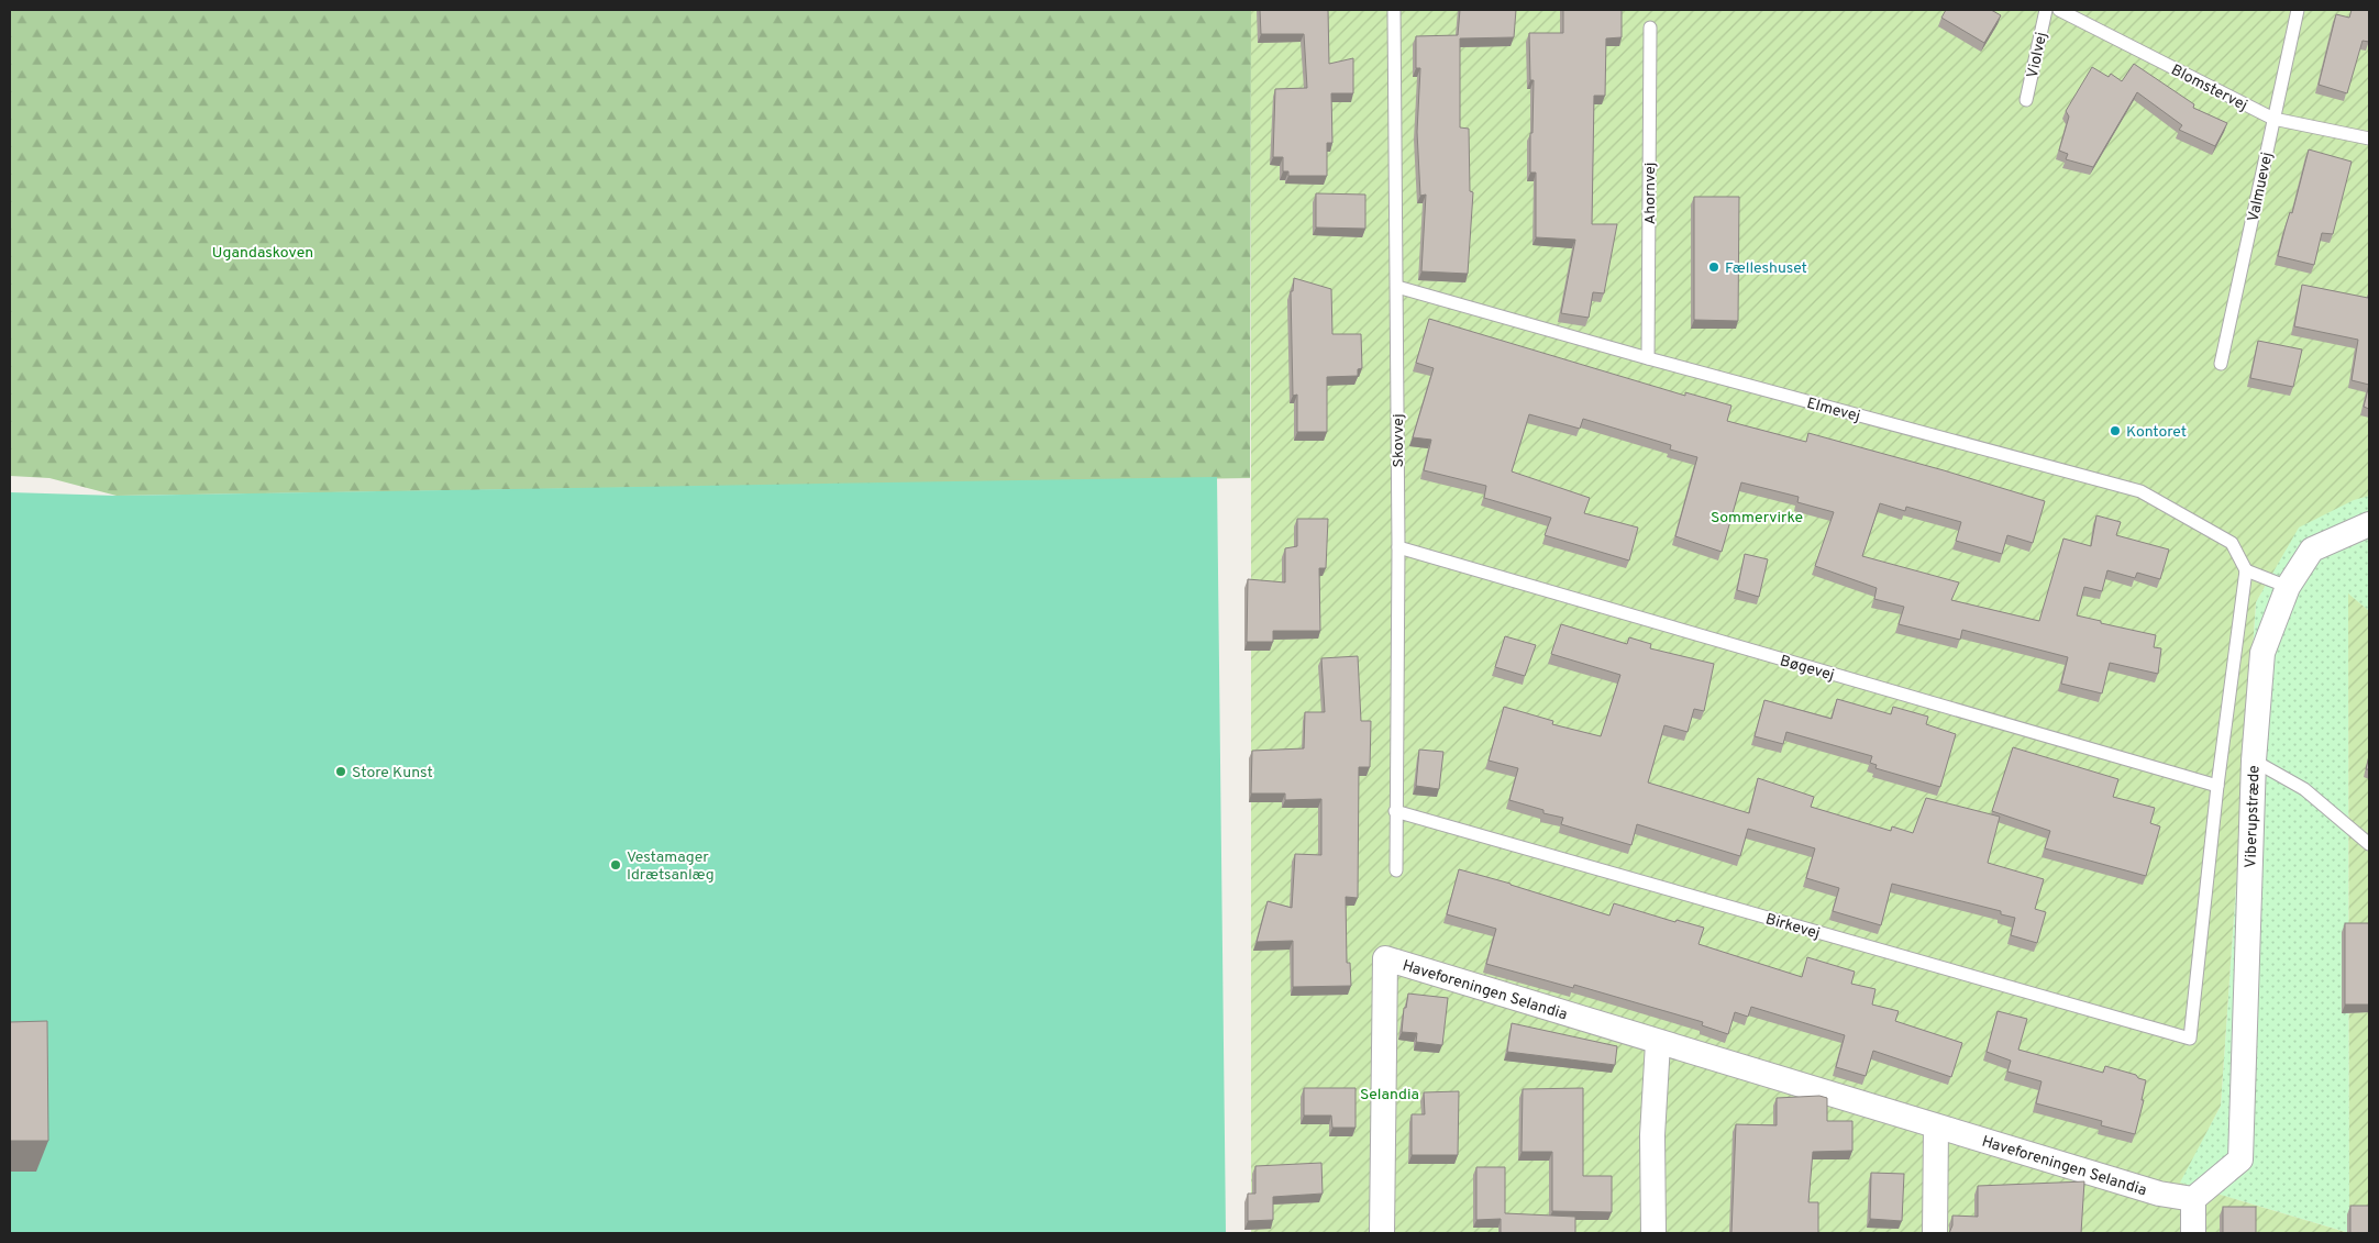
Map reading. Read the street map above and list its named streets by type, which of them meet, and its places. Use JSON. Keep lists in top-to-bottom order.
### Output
{
  "streets": {
    "street": ["Viberupstræde", "Haveforeningen Selandia"],
    "lane": [
      "Violvej",
      "Blomstervej",
      "Valmuevej",
      "Ahornvej",
      "Elmevej",
      "Skovvej",
      "Bøgevej",
      "Birkevej"
    ]
  },
  "crossings": [
    ["Blomstervej", "Valmuevej"],
    ["Ahornvej", "Elmevej"],
    ["Elmevej", "Skovvej"],
    ["Skovvej", "Bøgevej"],
    ["Skovvej", "Birkevej"],
    ["Bøgevej", "Birkevej"],
    ["Viberupstræde", "Haveforeningen Selandia"]
  ],
  "parks": ["Ugandaskoven", "Sommervirke", "Selandia"],
  "places": [
    "Fælleshuset",
    "Kontoret",
    "Store Kunst",
    "Vestamager Idrætsanlæg"
  ]
}
